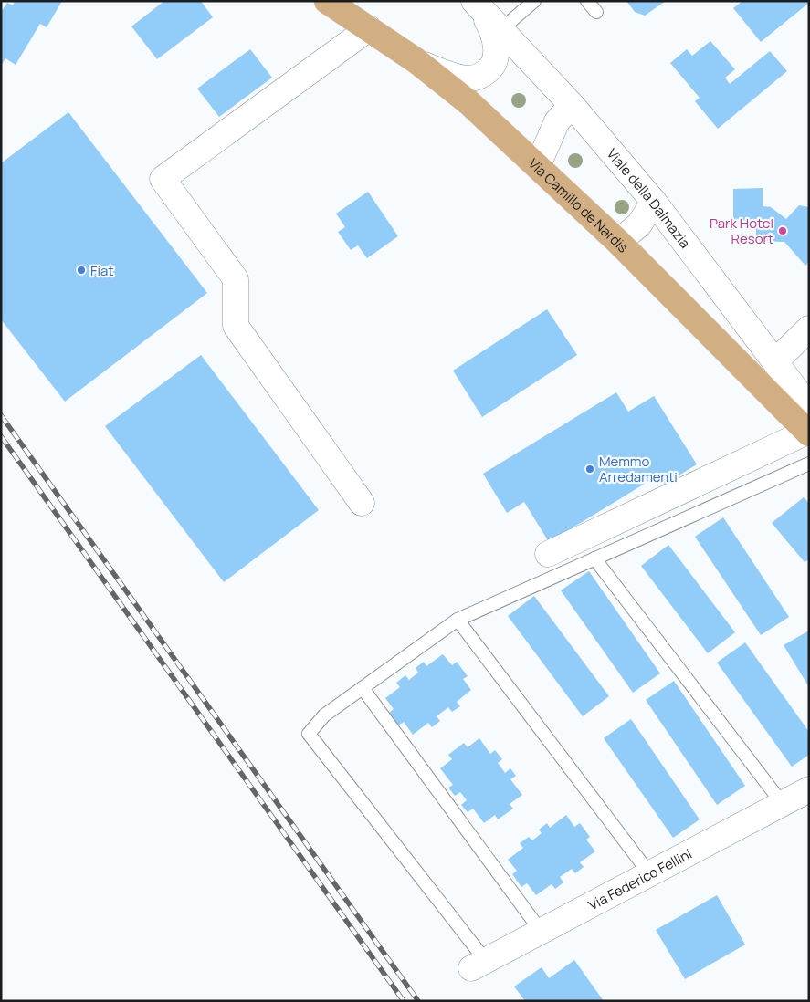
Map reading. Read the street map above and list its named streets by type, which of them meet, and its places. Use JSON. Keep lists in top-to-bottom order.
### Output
{
  "streets": {
    "main road": ["Via Camillo de Nardis"],
    "street": ["Viale della Dalmazia", "Via Federico Fellini"]
  },
  "crossings": [
    ["Viale della Dalmazia", "Via Camillo de Nardis"]
  ],
  "places": ["Park Hotel Resort", "Fiat", "Memmo Arredamenti"]
}
